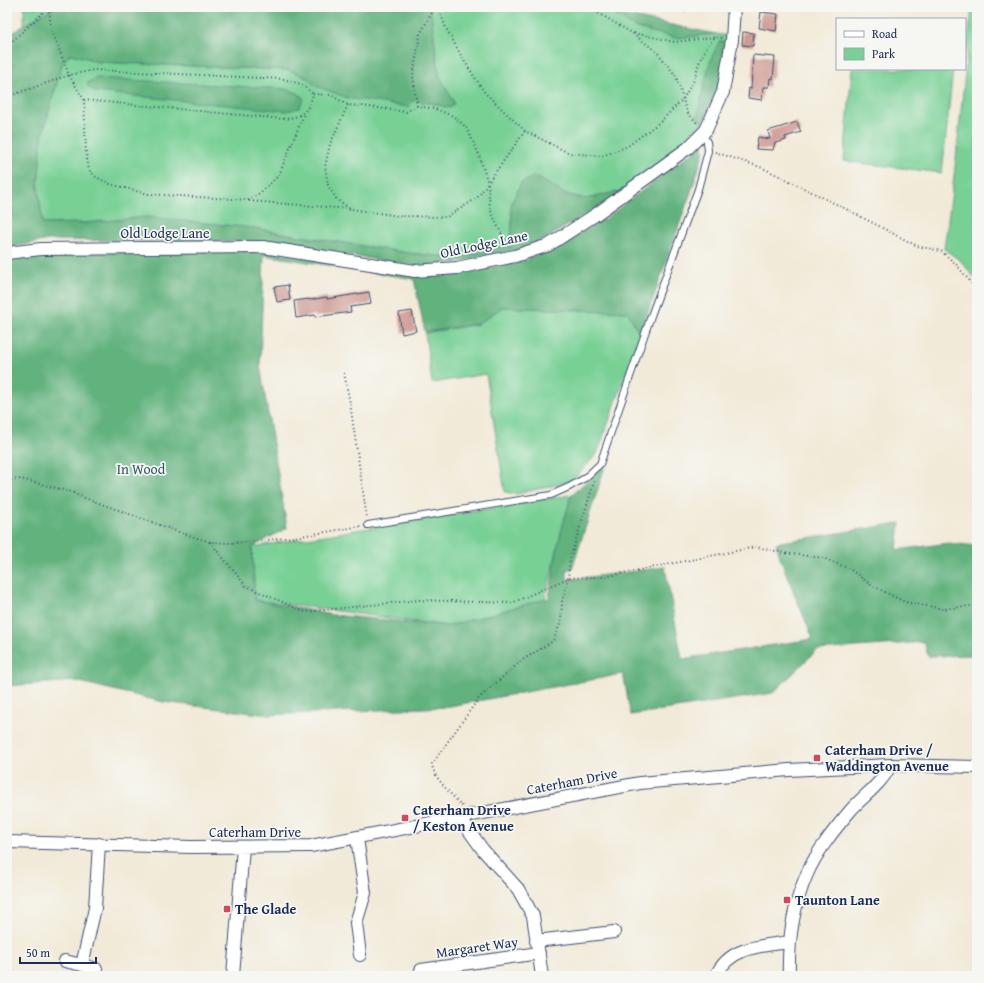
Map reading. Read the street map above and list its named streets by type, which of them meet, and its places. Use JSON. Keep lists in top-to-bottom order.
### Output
{
  "streets": {
    "street": ["Old Lodge Lane", "Caterham Drive", "Margaret Way"]
  },
  "parks": ["In Wood"],
  "places": {
    "transit": [
      "Caterham Drive / Waddington Avenue",
      "Caterham Drive / Keston Avenue",
      "Taunton Lane",
      "The Glade"
    ]
  },
  "legend": ["Road", "Park"],
  "scale_bar": "50 m"
}
